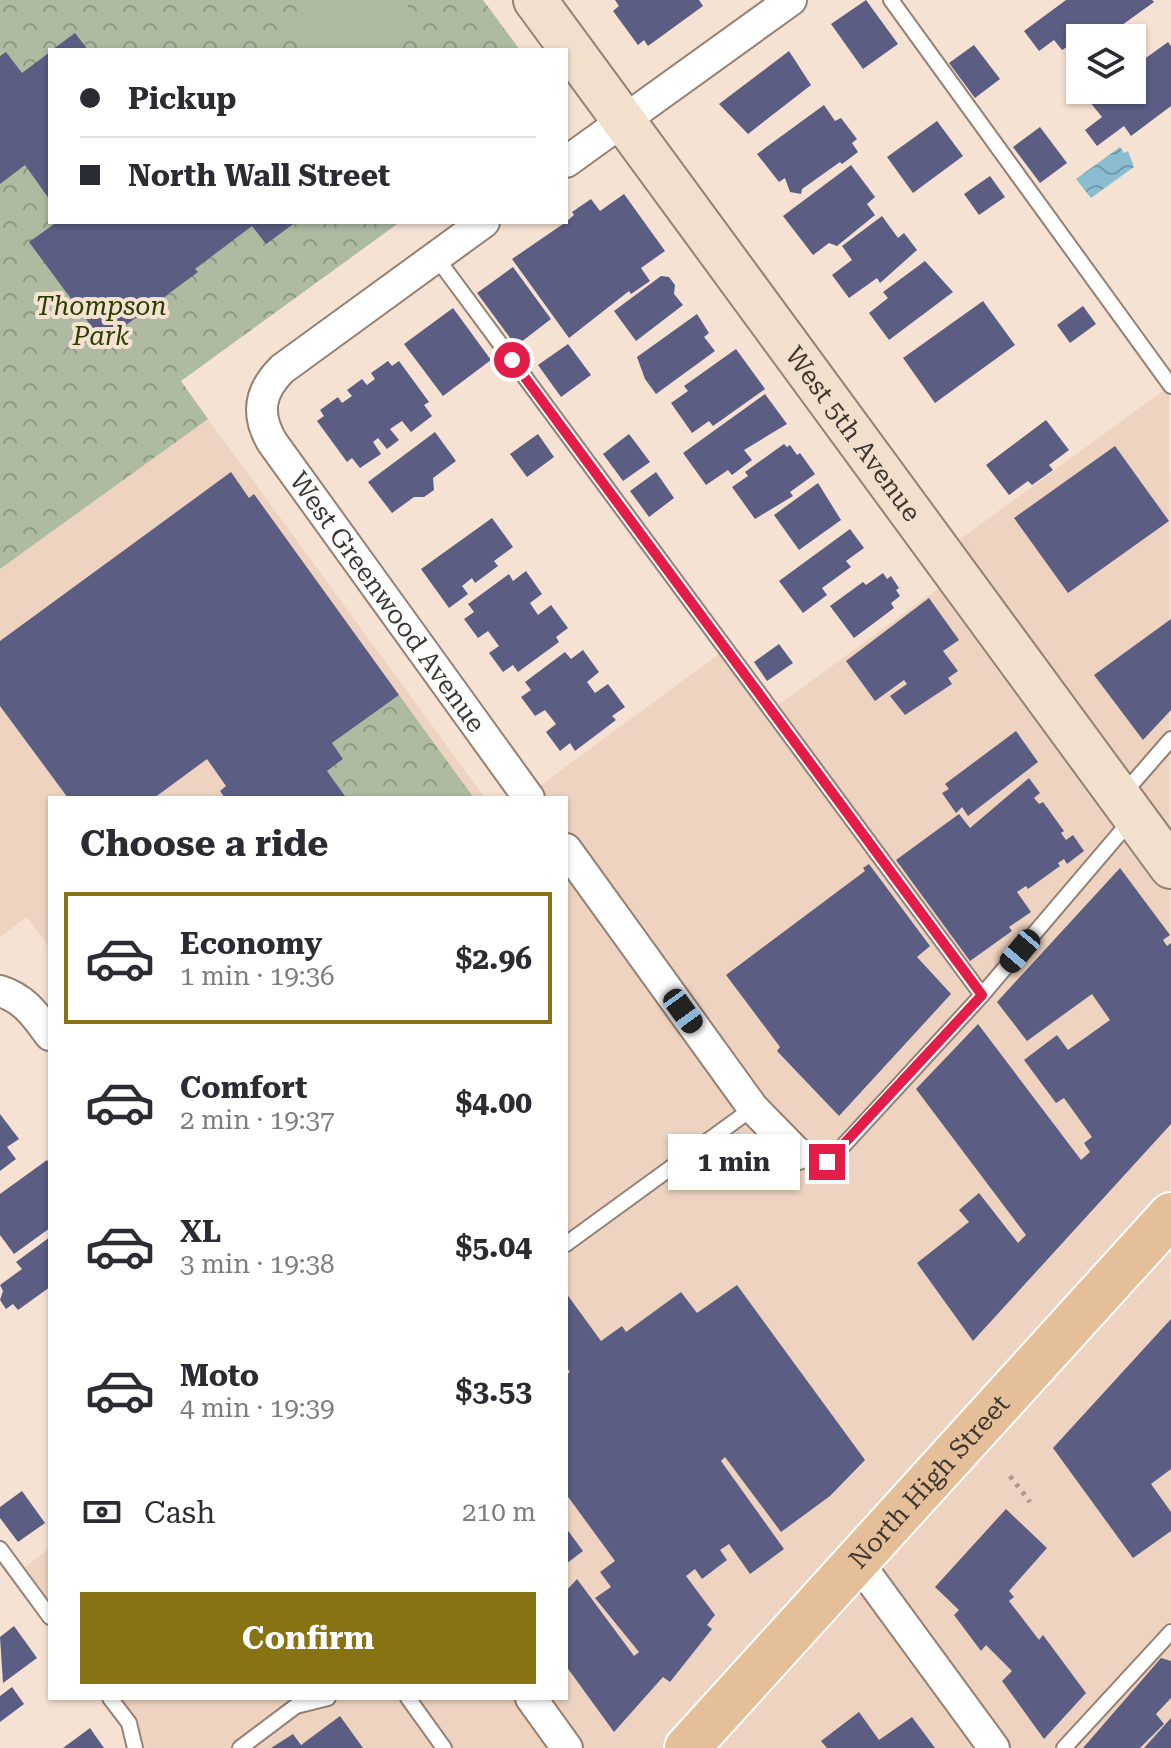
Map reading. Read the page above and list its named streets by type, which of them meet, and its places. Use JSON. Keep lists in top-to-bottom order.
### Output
{
  "streets": {
    "main road": ["West 5th Avenue", "North High Street"],
    "street": ["West Greenwood Avenue"]
  },
  "parks": ["Thompson Park"],
  "page": {
    "banner": ["Pickup", "North Wall Street"],
    "heading": "Choose a ride",
    "list": [
      {
        "name": "Economy",
        "note": "1 min · 19:36",
        "value": "$2.96"
      },
      {
        "name": "Comfort",
        "note": "2 min · 19:37",
        "value": "$4.00"
      },
      {
        "name": "XL",
        "note": "3 min · 19:38",
        "value": "$5.04"
      },
      {
        "name": "Moto",
        "note": "4 min · 19:39",
        "value": "$3.53"
      }
    ],
    "bubble": "1 min",
    "pay": ["Cash", "210 m"],
    "buttons": "Confirm"
  }
}
